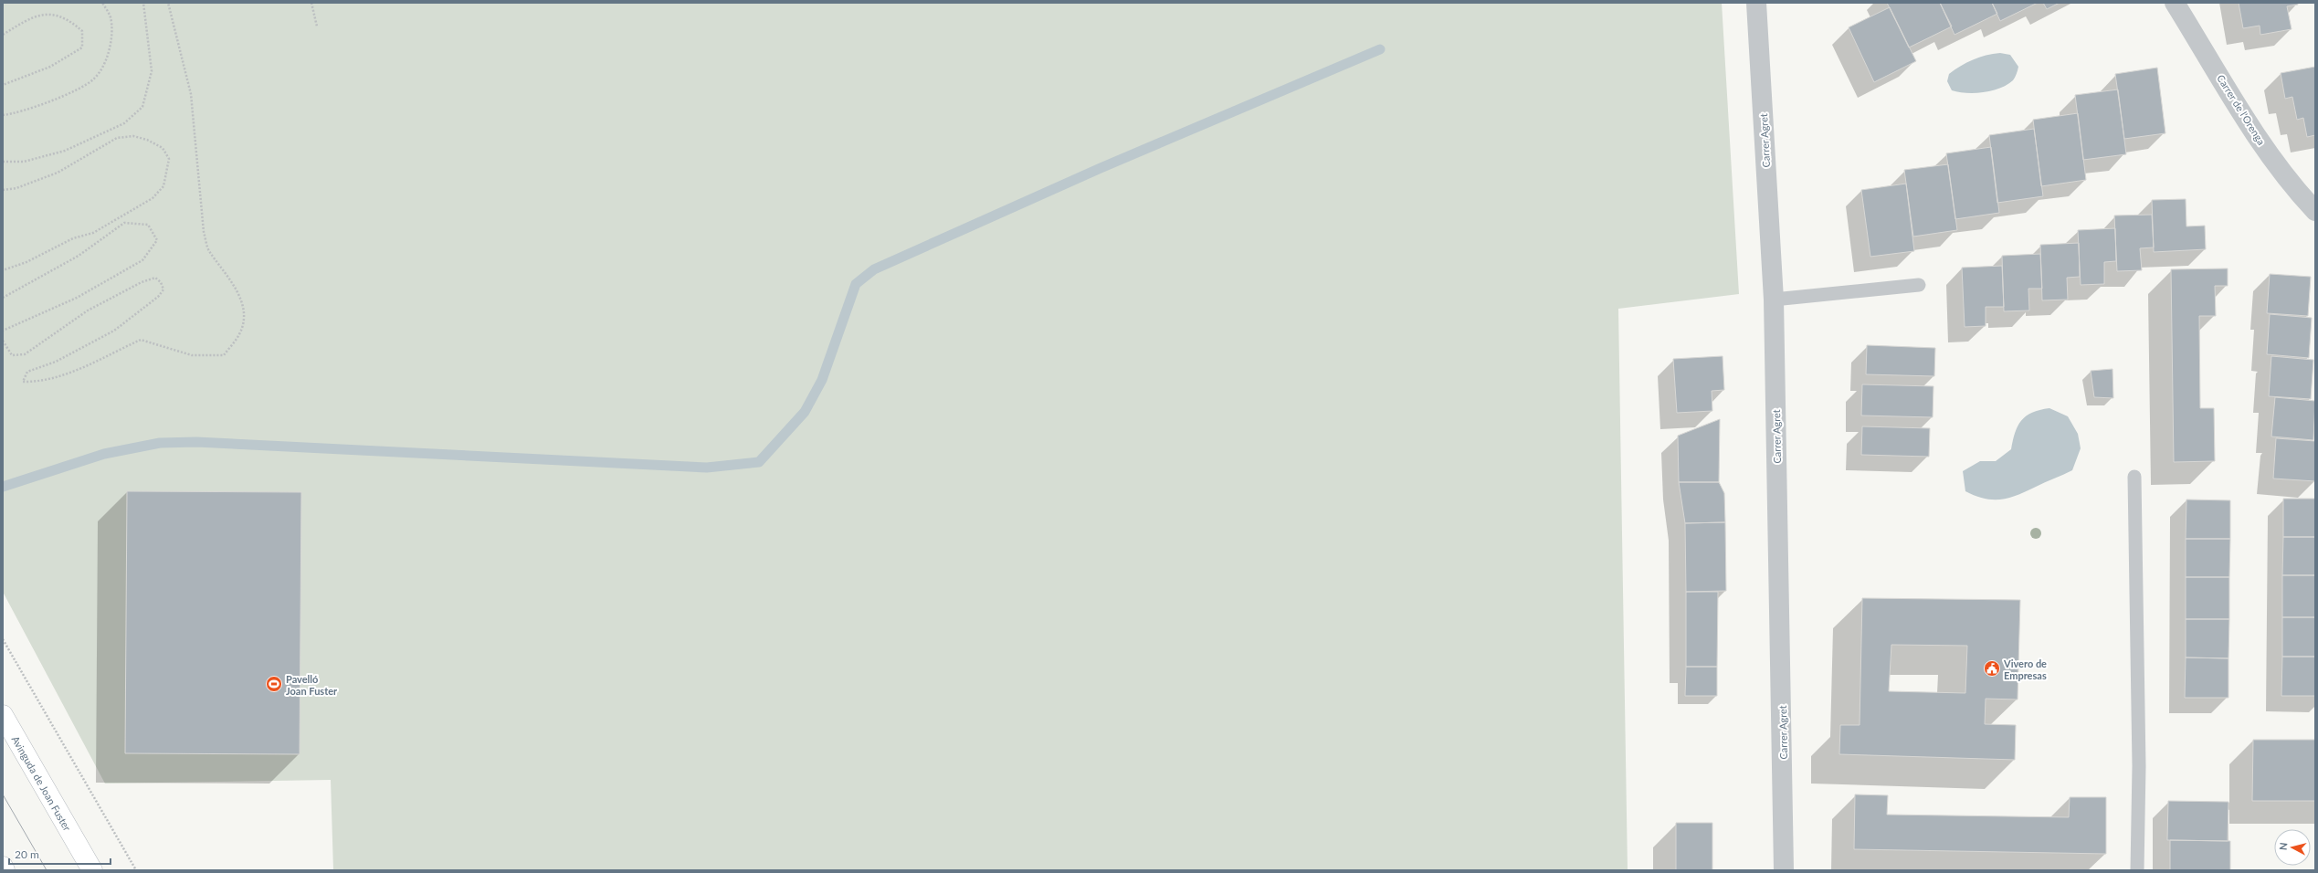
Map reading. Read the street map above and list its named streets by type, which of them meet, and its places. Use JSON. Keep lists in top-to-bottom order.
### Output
{
  "streets": {
    "main road": ["Avinguda de Joan Fuster"],
    "street": ["Carrer de l'Orenga", "Carrer Agret"]
  },
  "places": {
    "public building": ["Vivero de Empresas"],
    "sports": ["Pavelló Joan Fuster"]
  },
  "scale_bar": "20 m",
  "north": "left"
}
